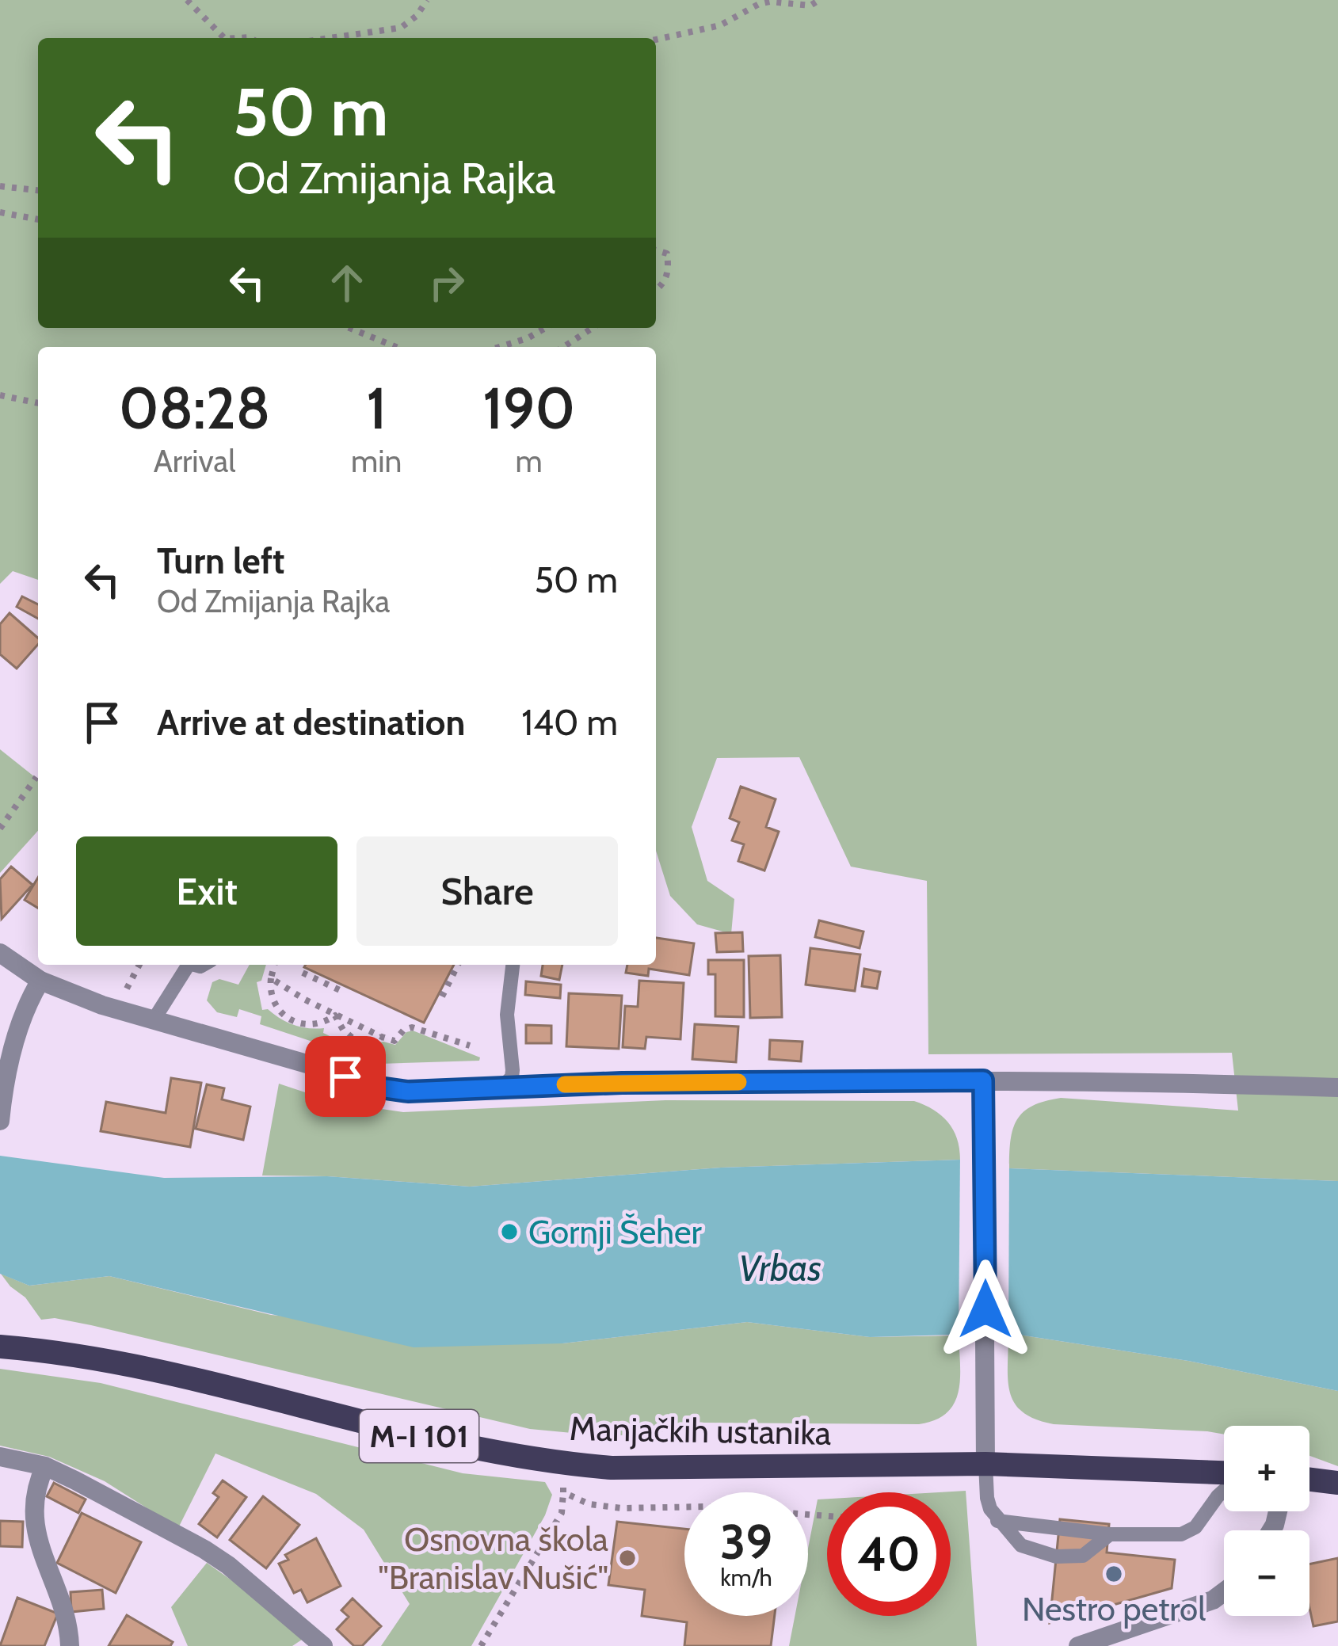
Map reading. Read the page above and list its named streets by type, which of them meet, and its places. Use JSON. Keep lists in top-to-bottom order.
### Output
{
  "streets": {
    "main road": ["Manjačkih ustanika", "M-I 101"]
  },
  "water": ["Vrbas"],
  "places": ["Gornji Šeher", "Osnovna škola \"Branislav Nušić\"", "Nestro petrol"],
  "page": {
    "turn": ["50 m", "Od Zmijanja Rajka"],
    "eta": [
      "08:28",
      "Arrival",
      "1",
      "min",
      "190",
      "m"
    ],
    "list": [
      {
        "name": "Turn left",
        "note": "Od Zmijanja Rajka",
        "value": "50 m"
      },
      {
        "name": "Arrive at destination",
        "value": "140 m"
      }
    ],
    "buttons": ["Exit", "Share"],
    "map_buttons": ["+", "−"],
    "speed": "39 km/h",
    "limit": "40"
  }
}
